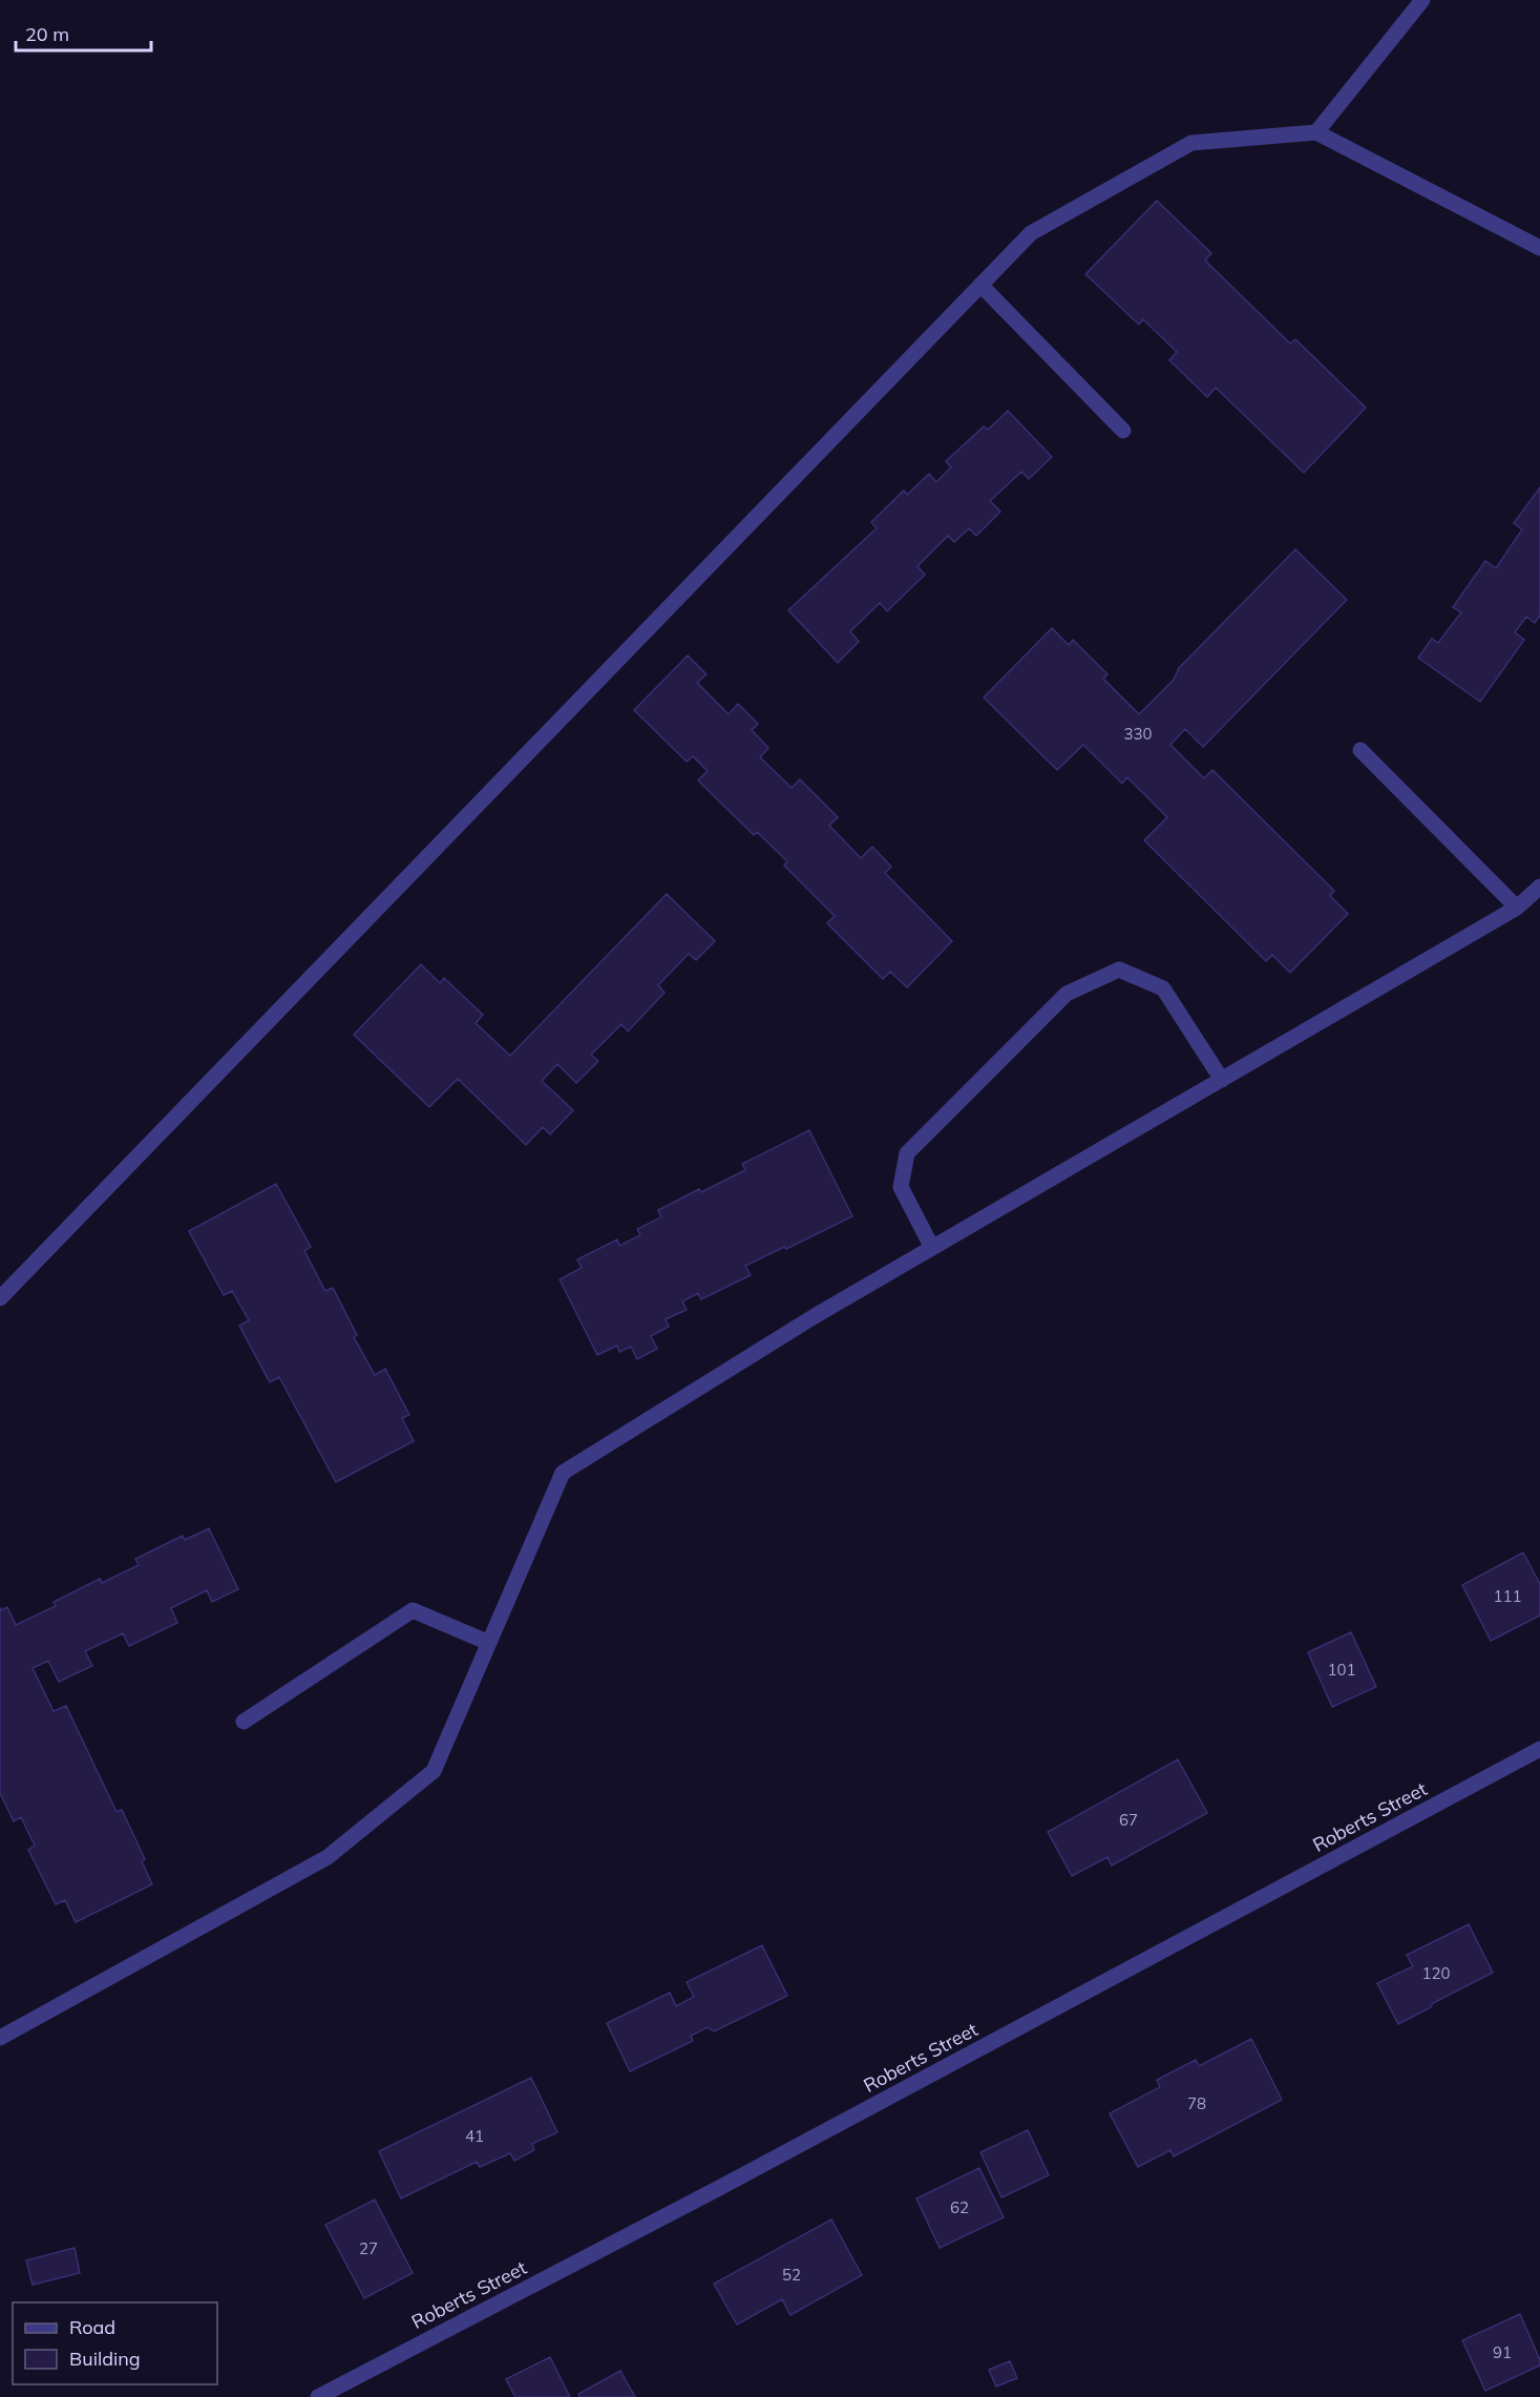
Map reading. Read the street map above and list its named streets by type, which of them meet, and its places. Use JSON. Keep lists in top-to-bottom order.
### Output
{
  "streets": {
    "street": ["Roberts Street"]
  },
  "house_numbers": [
    "330",
    "111",
    "101",
    "67",
    "120",
    "78",
    "41",
    "62",
    "27",
    "52",
    "91"
  ],
  "legend": ["Road", "Building"],
  "scale_bar": "20 m"
}
